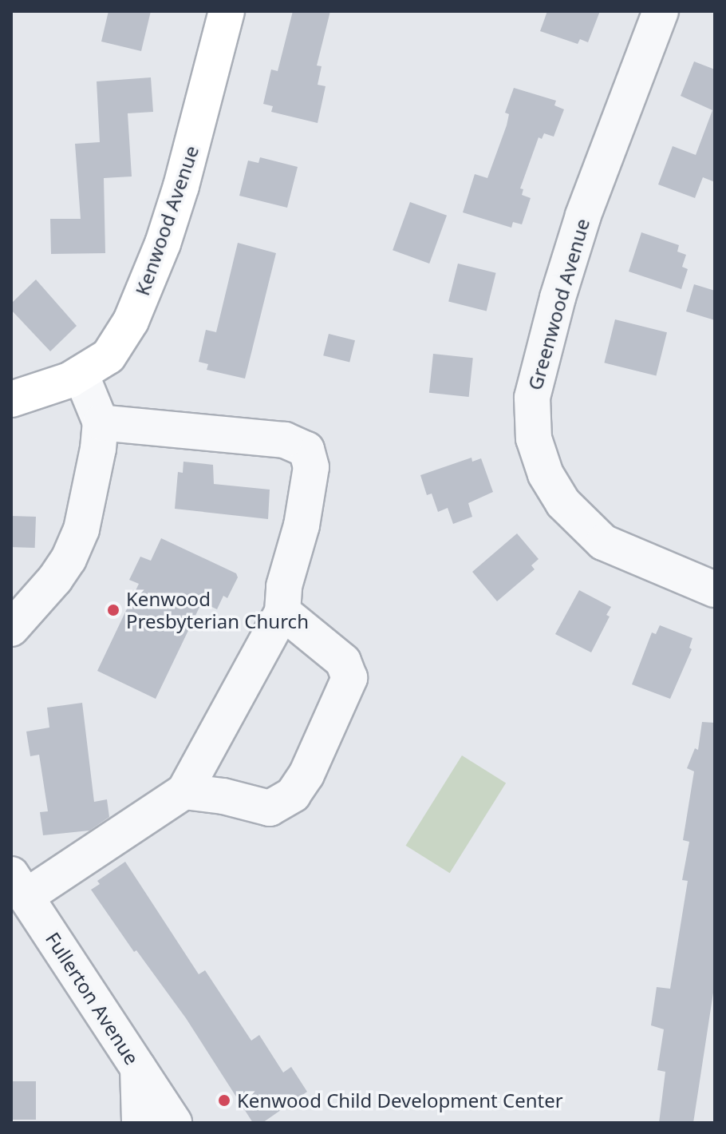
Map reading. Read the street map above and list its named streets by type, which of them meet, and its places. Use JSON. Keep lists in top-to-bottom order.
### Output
{
  "streets": {
    "main road": ["Kenwood Avenue"],
    "street": ["Greenwood Avenue", "Fullerton Avenue"]
  },
  "places": ["Kenwood Presbyterian Church", "Kenwood Child Development Center"]
}
